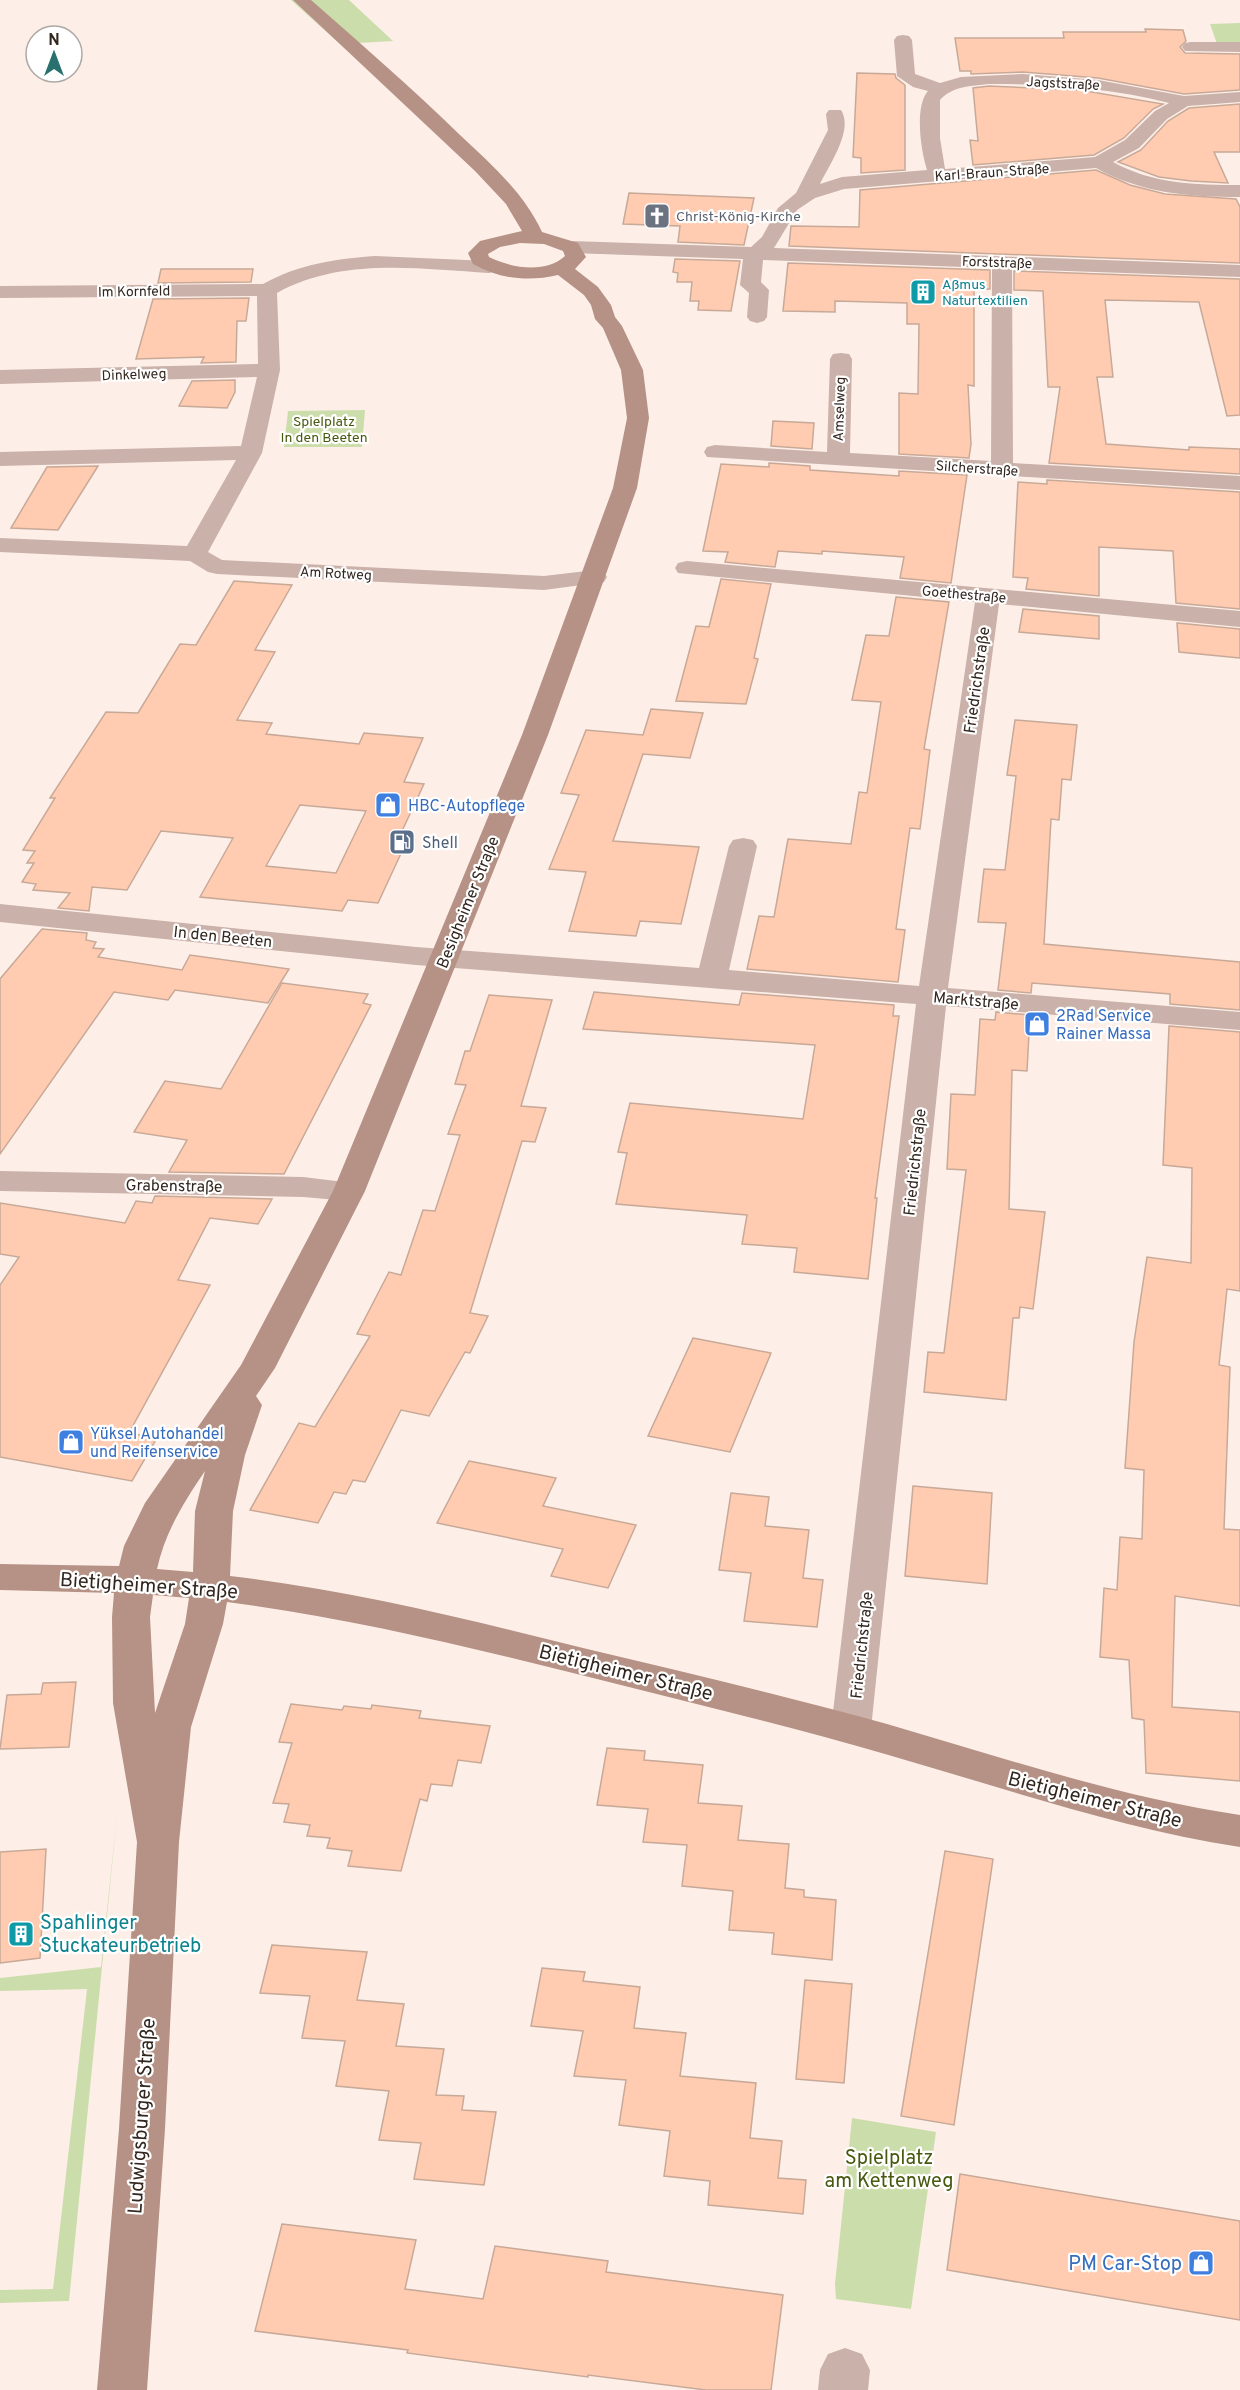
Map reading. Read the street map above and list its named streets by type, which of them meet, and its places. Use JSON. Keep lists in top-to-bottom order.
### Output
{
  "streets": {
    "main road": ["Besigheimer Straße", "Bietigheimer Straße", "Ludwigsburger Straße"],
    "street": [
      "Jagststraße",
      "Karl-Braun-Straße",
      "Forststraße",
      "Im Kornfeld",
      "Dinkelweg",
      "Amselweg",
      "Silcherstraße",
      "Am Rotweg",
      "Goethestraße",
      "Friedrichstraße",
      "In den Beeten",
      "Marktstraße",
      "Grabenstraße"
    ]
  },
  "crossings": [
    ["Jagststraße", "Karl-Braun-Straße"],
    ["Forststraße", "Besigheimer Straße"],
    ["Amselweg", "Silcherstraße"],
    ["Am Rotweg", "Besigheimer Straße"],
    ["Goethestraße", "Friedrichstraße"],
    ["Friedrichstraße", "Marktstraße"],
    ["Friedrichstraße", "Bietigheimer Straße"],
    ["Besigheimer Straße", "In den Beeten"],
    ["Besigheimer Straße", "Marktstraße"],
    ["Besigheimer Straße", "Grabenstraße"],
    ["Besigheimer Straße", "Bietigheimer Straße"],
    ["Besigheimer Straße", "Ludwigsburger Straße"],
    ["In den Beeten", "Marktstraße"],
    ["Bietigheimer Straße", "Ludwigsburger Straße"]
  ],
  "parks": ["Spielplatz In den Beeten", "Spielplatz am Kettenweg"],
  "places": {
    "church": ["Christ-König-Kirche"],
    "building": ["Aßmus Naturtextilien", "Spahlinger Stuckateurbetrieb"],
    "shop": [
      "HBC-Autopflege",
      "2Rad Service Rainer Massa",
      "Yüksel Autohandel und Reifenservice",
      "PM Car-Stop"
    ],
    "fuel station": ["Shell"]
  },
  "north": "top"
}
